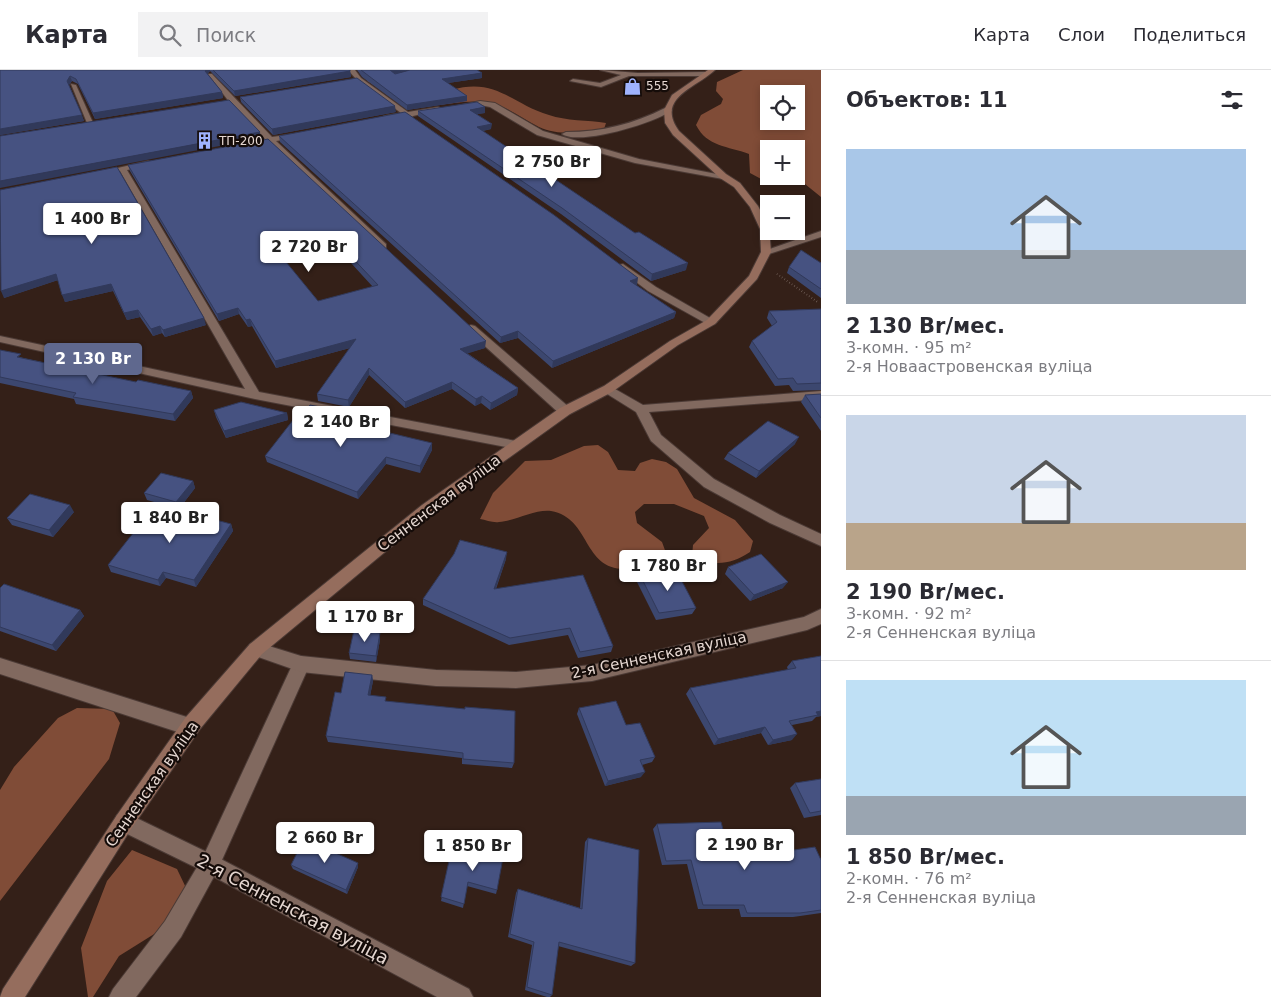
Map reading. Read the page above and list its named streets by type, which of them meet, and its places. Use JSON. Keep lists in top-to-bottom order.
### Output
{
  "streets": {
    "street": ["Сенненская вуліца", "2-я Сенненская вуліца"]
  },
  "crossings": [
    ["Сенненская вуліца", "2-я Сенненская вуліца"]
  ],
  "places": {
    "shop": ["555"],
    "building": ["ТП-200"]
  },
  "page": {
    "header": "Карта",
    "search": "Поиск",
    "nav": ["Карта", "Слои", "Поделиться"],
    "heading": "Объектов: 11",
    "map_buttons": ["+", "−"],
    "list": [
      {
        "name": "2 130 Br/мес.",
        "note": "3-комн. · 95 m² · 2-я Новаастровенская вуліца"
      },
      {
        "name": "2 190 Br/мес.",
        "note": "3-комн. · 92 m² · 2-я Сенненская вуліца"
      },
      {
        "name": "1 850 Br/мес.",
        "note": "2-комн. · 76 m² · 2-я Сенненская вуліца"
      }
    ],
    "price": [
      "2 750 Br",
      "1 400 Br",
      "2 720 Br",
      "2 130 Br",
      "2 140 Br",
      "1 840 Br",
      "1 780 Br",
      "1 170 Br",
      "2 660 Br",
      "2 190 Br",
      "1 850 Br"
    ]
  }
}
